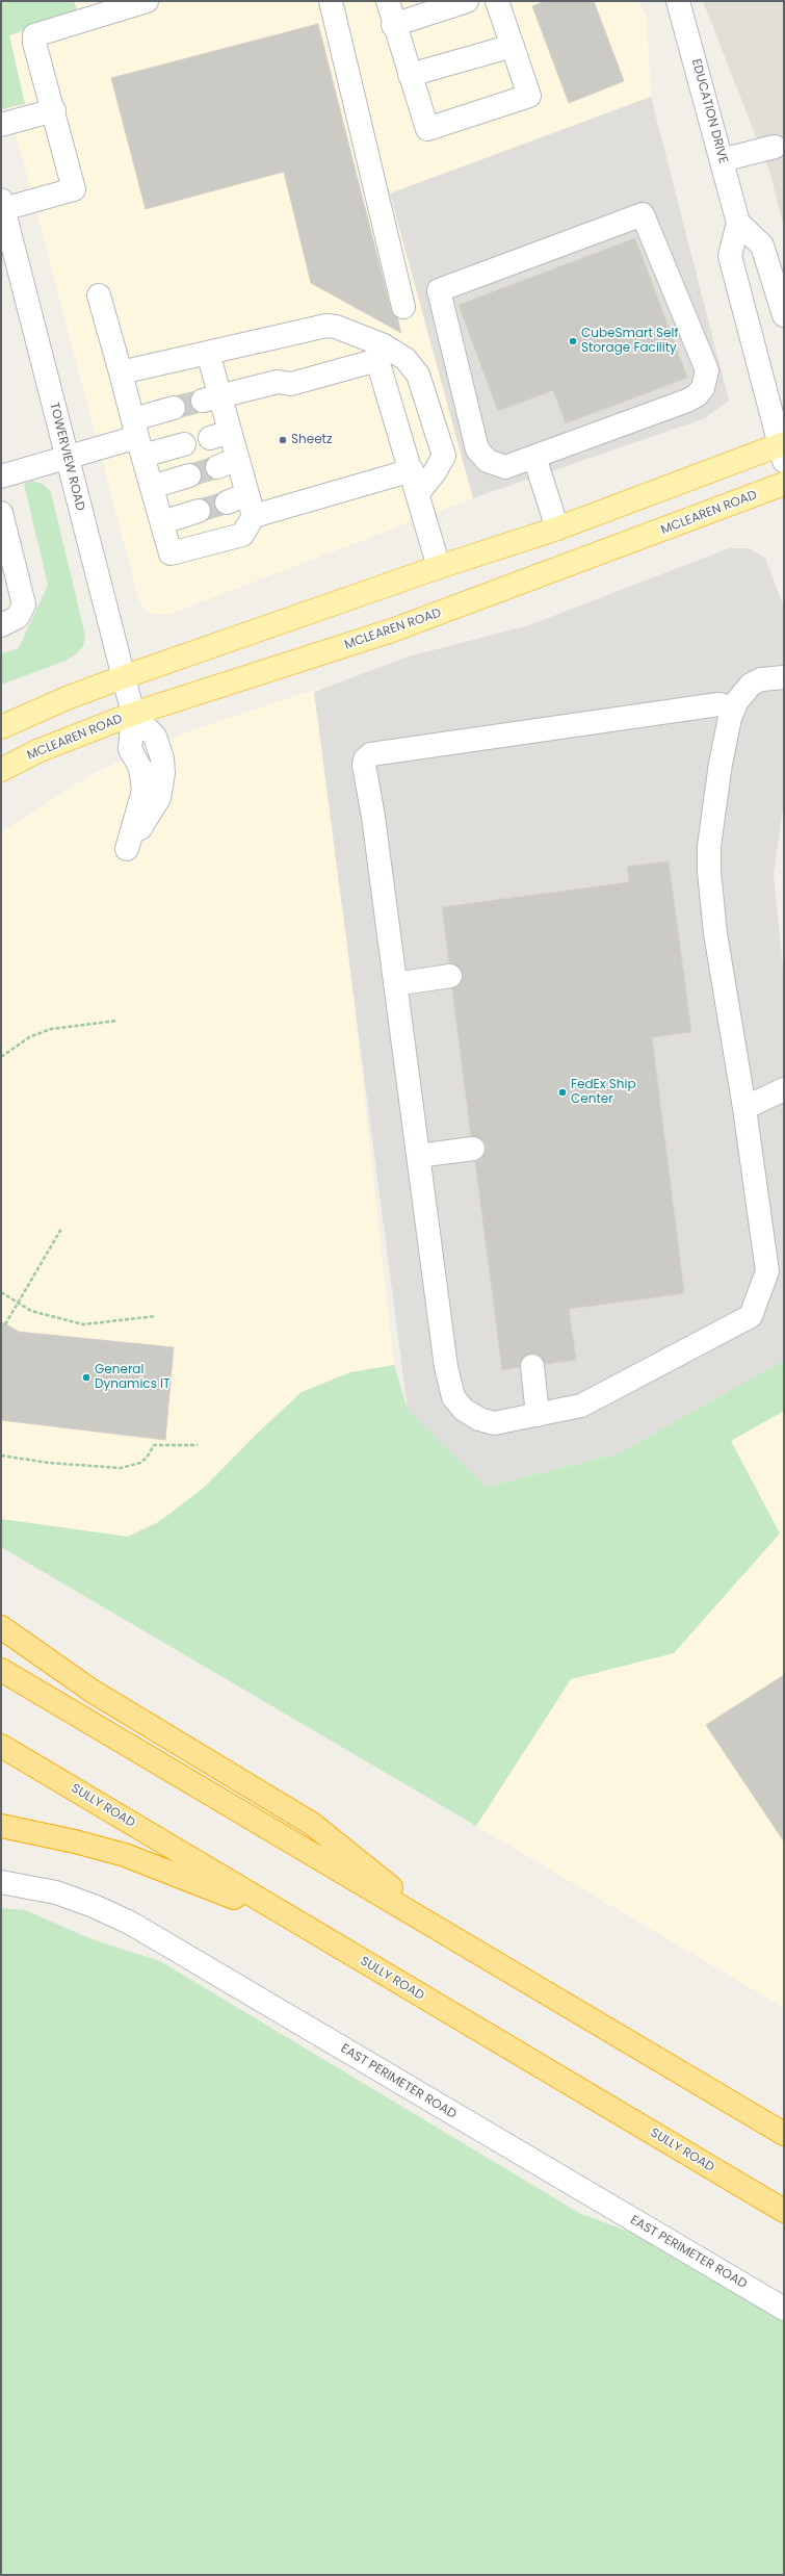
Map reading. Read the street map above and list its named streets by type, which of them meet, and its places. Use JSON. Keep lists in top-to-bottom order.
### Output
{
  "streets": {
    "highway": ["SULLY ROAD"],
    "main road": ["MCLEAREN ROAD"],
    "street": ["EDUCATION DRIVE", "TOWERVIEW ROAD", "EAST PERIMETER ROAD"]
  },
  "crossings": [
    ["TOWERVIEW ROAD", "MCLEAREN ROAD"]
  ],
  "places": [
    "CubeSmart Self Storage Facility",
    "Sheetz",
    "FedEx Ship Center",
    "General Dynamics IT"
  ]
}
